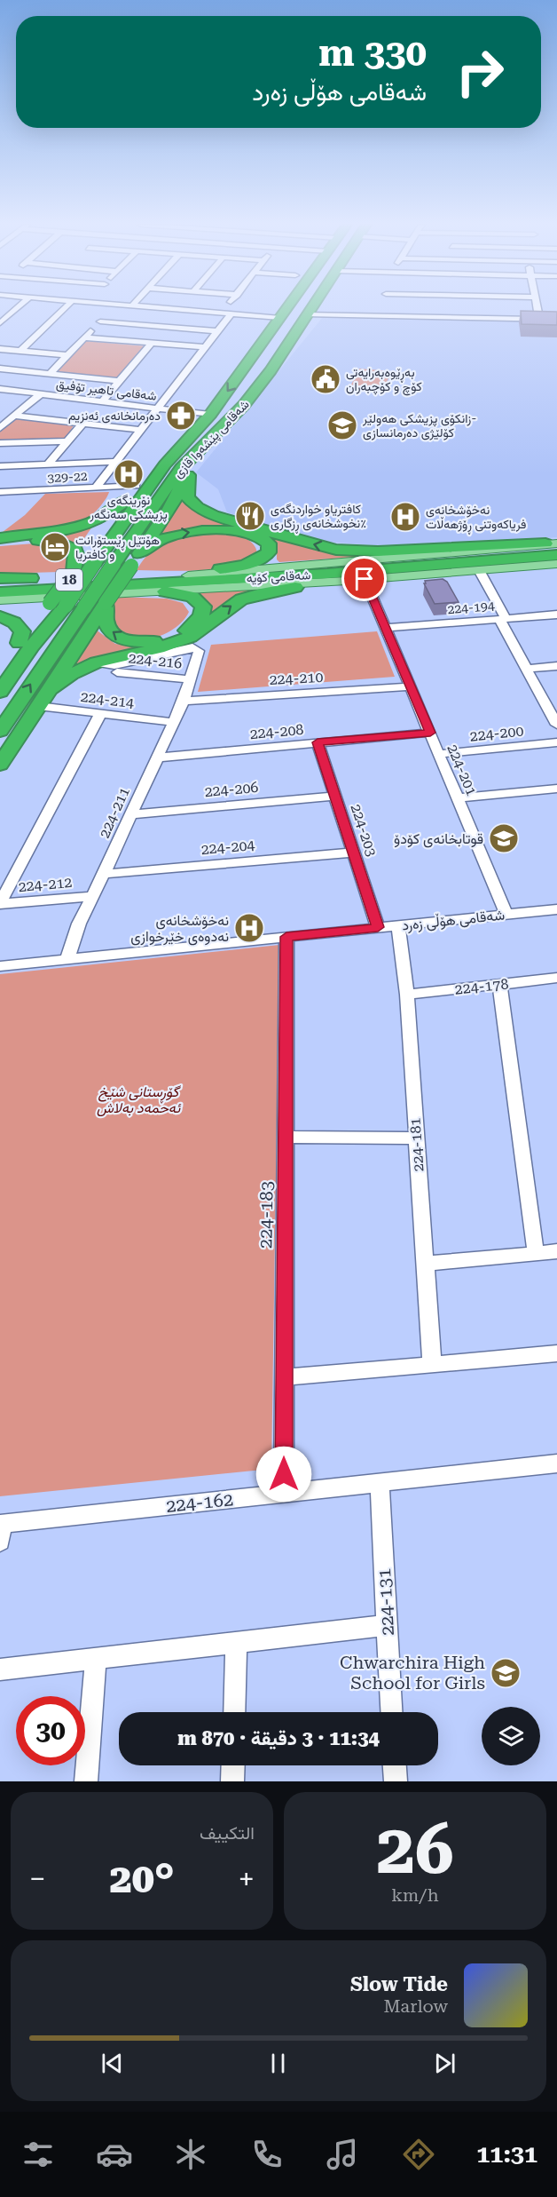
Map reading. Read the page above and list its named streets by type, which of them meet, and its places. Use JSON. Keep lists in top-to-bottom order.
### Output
{
  "streets": {
    "highway": ["شەقامی پێشەوا قازی", "شەقامی کۆیە", "18"],
    "street": [
      "شەقامی تاهیر تۆفیق",
      "329-22",
      "224-194",
      "224-216",
      "224-210",
      "224-214",
      "224-208",
      "224-200",
      "224-201",
      "224-206",
      "224-211",
      "224-203",
      "224-204",
      "224-212",
      "شەقامی هۆڵی زەرد",
      "224-178",
      "224-181",
      "224-183",
      "224-162",
      "224-131"
    ]
  },
  "crossings": [
    ["شەقامی تاهیر تۆفیق", "شەقامی پێشەوا قازی"],
    ["شەقامی کۆیە", "224-201"],
    ["224-194", "224-201"],
    ["224-216", "224-211"],
    ["224-210", "224-201"],
    ["224-210", "224-211"],
    ["224-214", "224-211"],
    ["224-208", "224-201"],
    ["224-208", "224-211"],
    ["224-208", "224-203"],
    ["224-200", "224-201"],
    ["224-201", "شەقامی هۆڵی زەرد"],
    ["224-206", "224-211"],
    ["224-206", "224-203"],
    ["224-211", "224-204"],
    ["224-211", "224-212"],
    ["224-211", "شەقامی هۆڵی زەرد"],
    ["224-203", "224-204"],
    ["224-203", "شەقامی هۆڵی زەرد"],
    ["شەقامی هۆڵی زەرد", "224-181"],
    ["شەقامی هۆڵی زەرد", "224-183"],
    ["224-178", "224-181"],
    ["224-183", "224-162"],
    ["224-162", "224-131"]
  ],
  "parks": ["گۆڕستانی شێخ ئەحمەد بەلاش"],
  "places": {
    "public building": ["بەڕێوەبەرایەتی کۆچ و کۆچبەران"],
    "pharmacy": ["دەرمانخانەی ئەنزیم"],
    "school or university": ["زانکۆی پزیشکی هەولێر- کۆلێژی دەرمانسازی", "قوتابخانەی کۆدۆ", "Chwarchira High School for Girls"],
    "hospital": ["نۆرینگەی پزیشکی سەنگەر", "نەخۆشخانەی فریاکەوتنی ڕۆژهەڵات", "نەخۆشخانەی نەدوەی خێرخوازی"],
    "restaurant": ["كافتریاو خواردنگەی نخوشخانەی ڕزگاری٪"],
    "hotel": ["هۆتێل ڕێستۆرانت و کافتریا"]
  },
  "page": {
    "turn": ["330 m", "شەقامی هۆڵی زەرد"],
    "limit": "30",
    "trip": "11:34 · 3 دقيقة · 870 m",
    "tile": [
      ["26", "km/h"],
      "التكييف"
    ],
    "heat": ["−", "20°", "+"],
    "song": ["Slow Tide", "Marlow"],
    "tabs": "11:31"
  }
}
